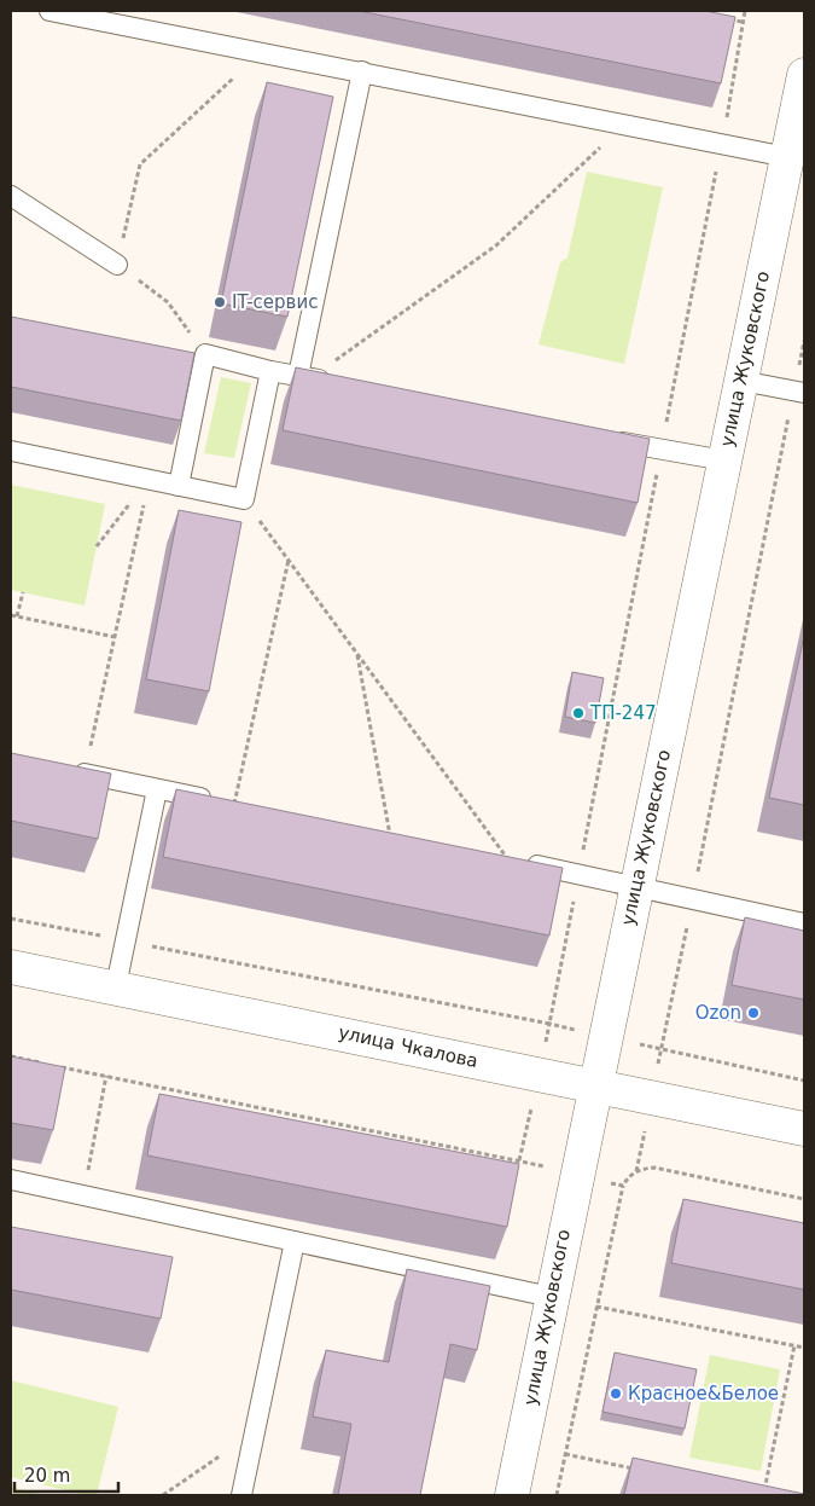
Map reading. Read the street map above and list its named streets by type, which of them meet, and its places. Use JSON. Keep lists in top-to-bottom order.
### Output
{
  "streets": {
    "main road": ["улица Жуковского", "улица Чкалова"]
  },
  "crossings": [
    ["улица Жуковского", "улица Чкалова"]
  ],
  "places": [
    "IT-сервис",
    "ТП-247",
    "Ozon",
    "Красное&Белое"
  ],
  "scale_bar": "20 m"
}
